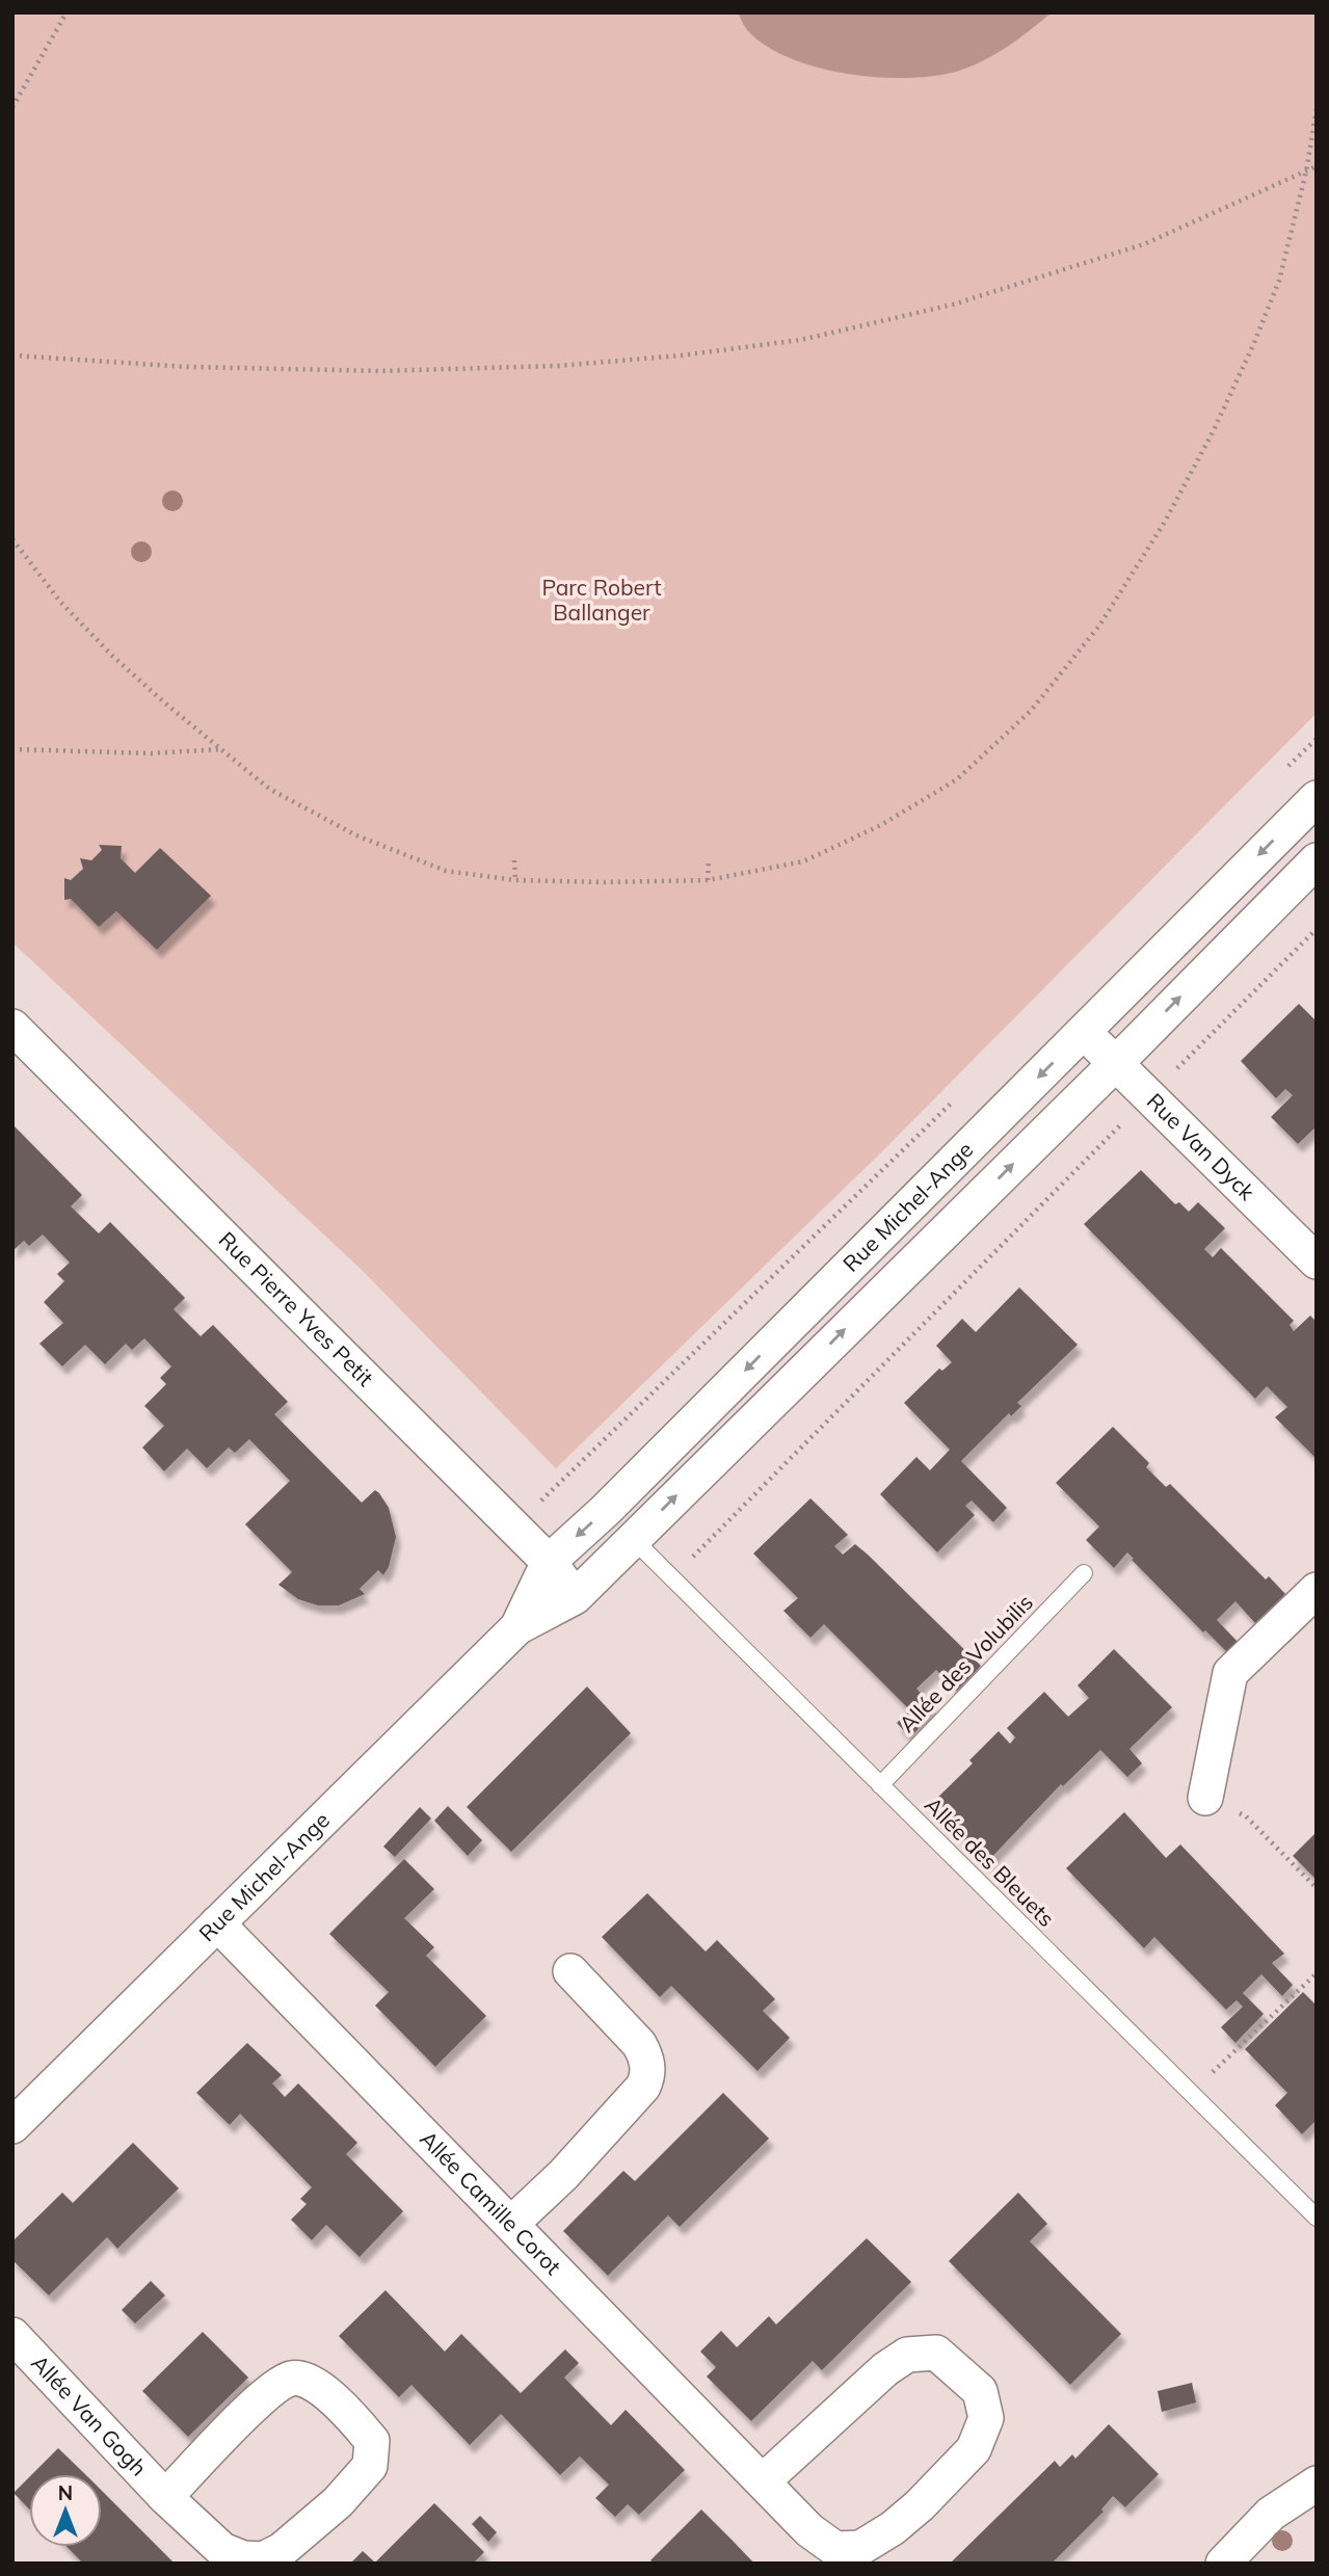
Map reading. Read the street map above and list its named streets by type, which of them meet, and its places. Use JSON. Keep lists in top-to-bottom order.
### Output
{
  "streets": {
    "street": [
      "Rue Van Dyck",
      "Rue Michel-Ange",
      "Rue Pierre Yves Petit",
      "Allée Camille Corot",
      "Allée Van Gogh"
    ],
    "lane": ["Allée des Volubilis", "Allée des Bleuets"]
  },
  "crossings": [
    ["Rue Van Dyck", "Rue Michel-Ange"],
    ["Rue Michel-Ange", "Rue Pierre Yves Petit"],
    ["Rue Michel-Ange", "Allée des Bleuets"],
    ["Rue Michel-Ange", "Allée Camille Corot"],
    ["Allée des Volubilis", "Allée des Bleuets"]
  ],
  "parks": ["Parc Robert Ballanger"],
  "north": "top"
}
